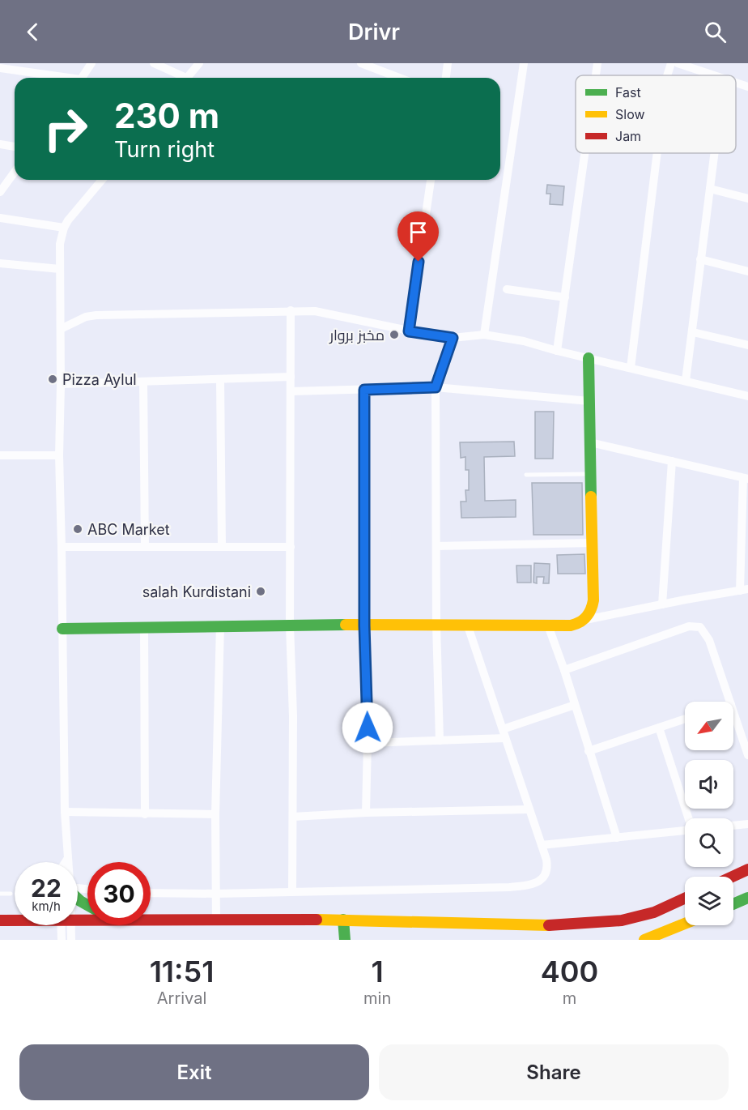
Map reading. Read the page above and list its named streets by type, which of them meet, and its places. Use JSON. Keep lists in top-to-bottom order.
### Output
{
  "places": [
    "مخبز بروار",
    "Pizza Aylul",
    "ABC Market",
    "salah Kurdistani"
  ],
  "legend": ["Fast", "Slow", "Jam"],
  "north": "bottom left",
  "page": {
    "header": "Drivr",
    "turn": ["230 m", "Turn right"],
    "speed": "22 km/h",
    "limit": "30",
    "eta": [
      "11:51",
      "Arrival",
      "1",
      "min",
      "400",
      "m"
    ],
    "buttons": ["Exit", "Share"]
  }
}
